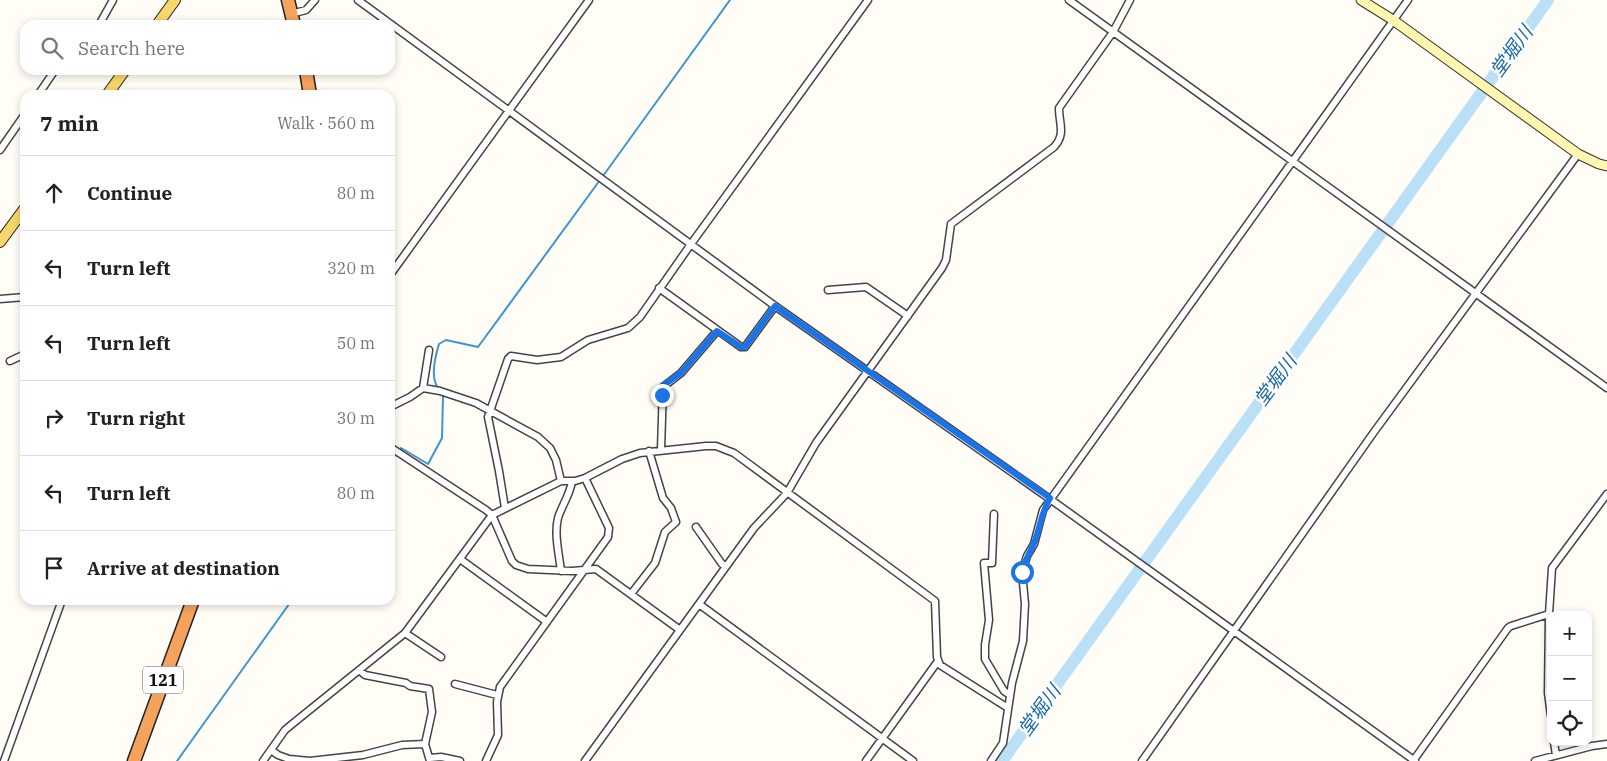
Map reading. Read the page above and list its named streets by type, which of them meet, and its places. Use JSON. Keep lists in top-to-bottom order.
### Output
{
  "streets": {
    "highway": ["121"]
  },
  "water": ["堂堀川"],
  "page": {
    "search": "Search here",
    "heading": ["7 min", "Walk · 560 m"],
    "list": [
      ["Continue", "80 m"],
      ["Turn left", "320 m"],
      ["Turn left", "50 m"],
      ["Turn right", "30 m"],
      ["Turn left", "80 m"],
      "Arrive at destination"
    ],
    "map_buttons": ["+", "−"]
  }
}
